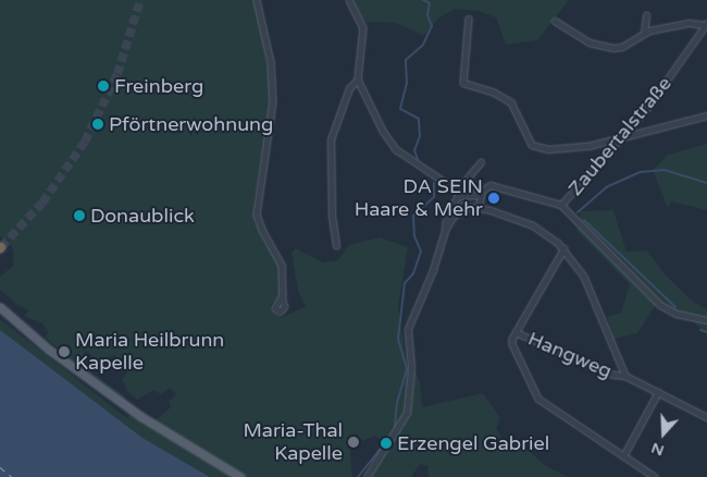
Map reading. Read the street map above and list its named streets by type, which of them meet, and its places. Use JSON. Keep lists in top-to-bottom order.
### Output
{
  "streets": {
    "street": ["Zaubertalstraße", "Hangweg"]
  },
  "places": [
    "Freinberg",
    "Pförtnerwohnung",
    "DA SEIN Haare & Mehr",
    "Donaublick",
    "Maria Heilbrunn Kapelle",
    "Maria-Thal Kapelle",
    "Erzengel Gabriel"
  ],
  "north": "bottom"
}
